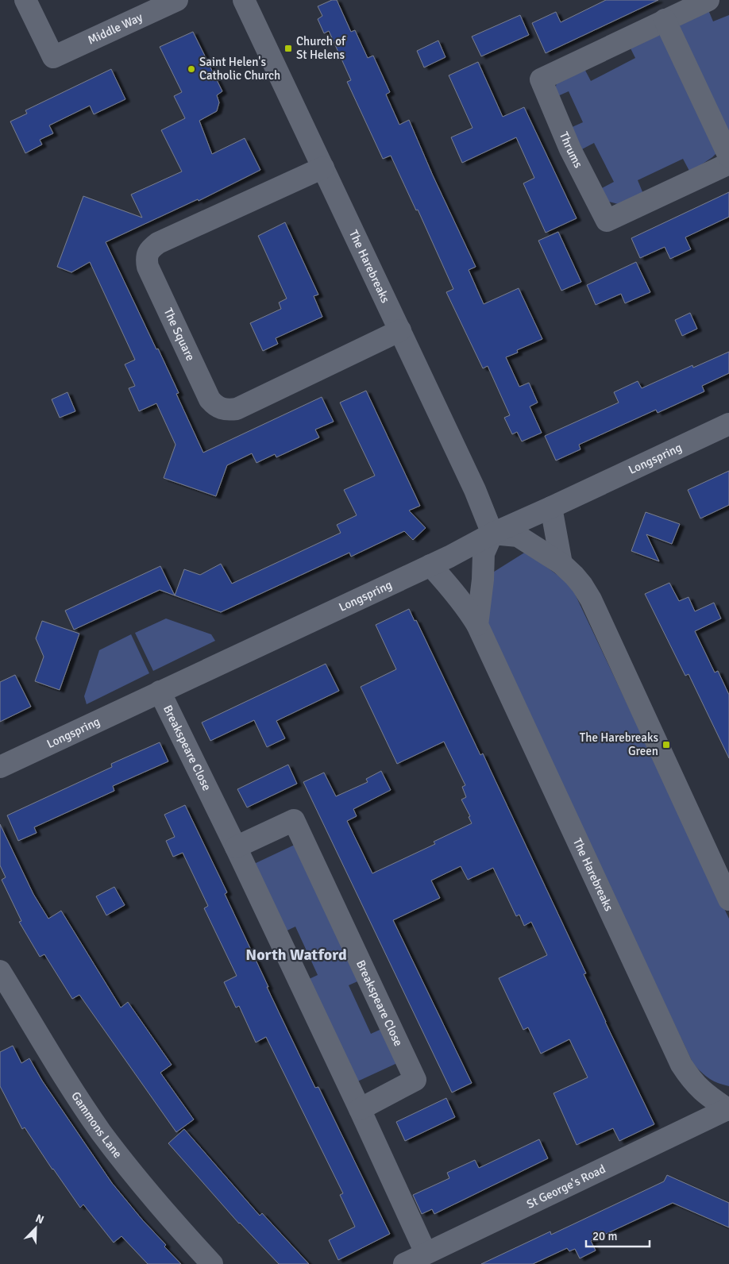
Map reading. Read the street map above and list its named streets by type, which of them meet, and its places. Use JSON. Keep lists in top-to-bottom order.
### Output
{
  "streets": {
    "street": [
      "Middle Way",
      "Thrums",
      "The Harebreaks",
      "The Square",
      "Longspring",
      "Breakspeare Close",
      "Gammons Lane",
      "St George's Road"
    ]
  },
  "crossings": [
    ["The Harebreaks", "The Square"],
    ["The Harebreaks", "Longspring"],
    ["The Harebreaks", "St George's Road"],
    ["Longspring", "Breakspeare Close"],
    ["Breakspeare Close", "St George's Road"]
  ],
  "districts": ["North Watford"],
  "places": {
    "transit": ["Church of St Helens", "The Harebreaks Green"],
    "other": ["Saint Helen's Catholic Church"]
  },
  "scale_bar": "20 m",
  "north": "top right"
}
